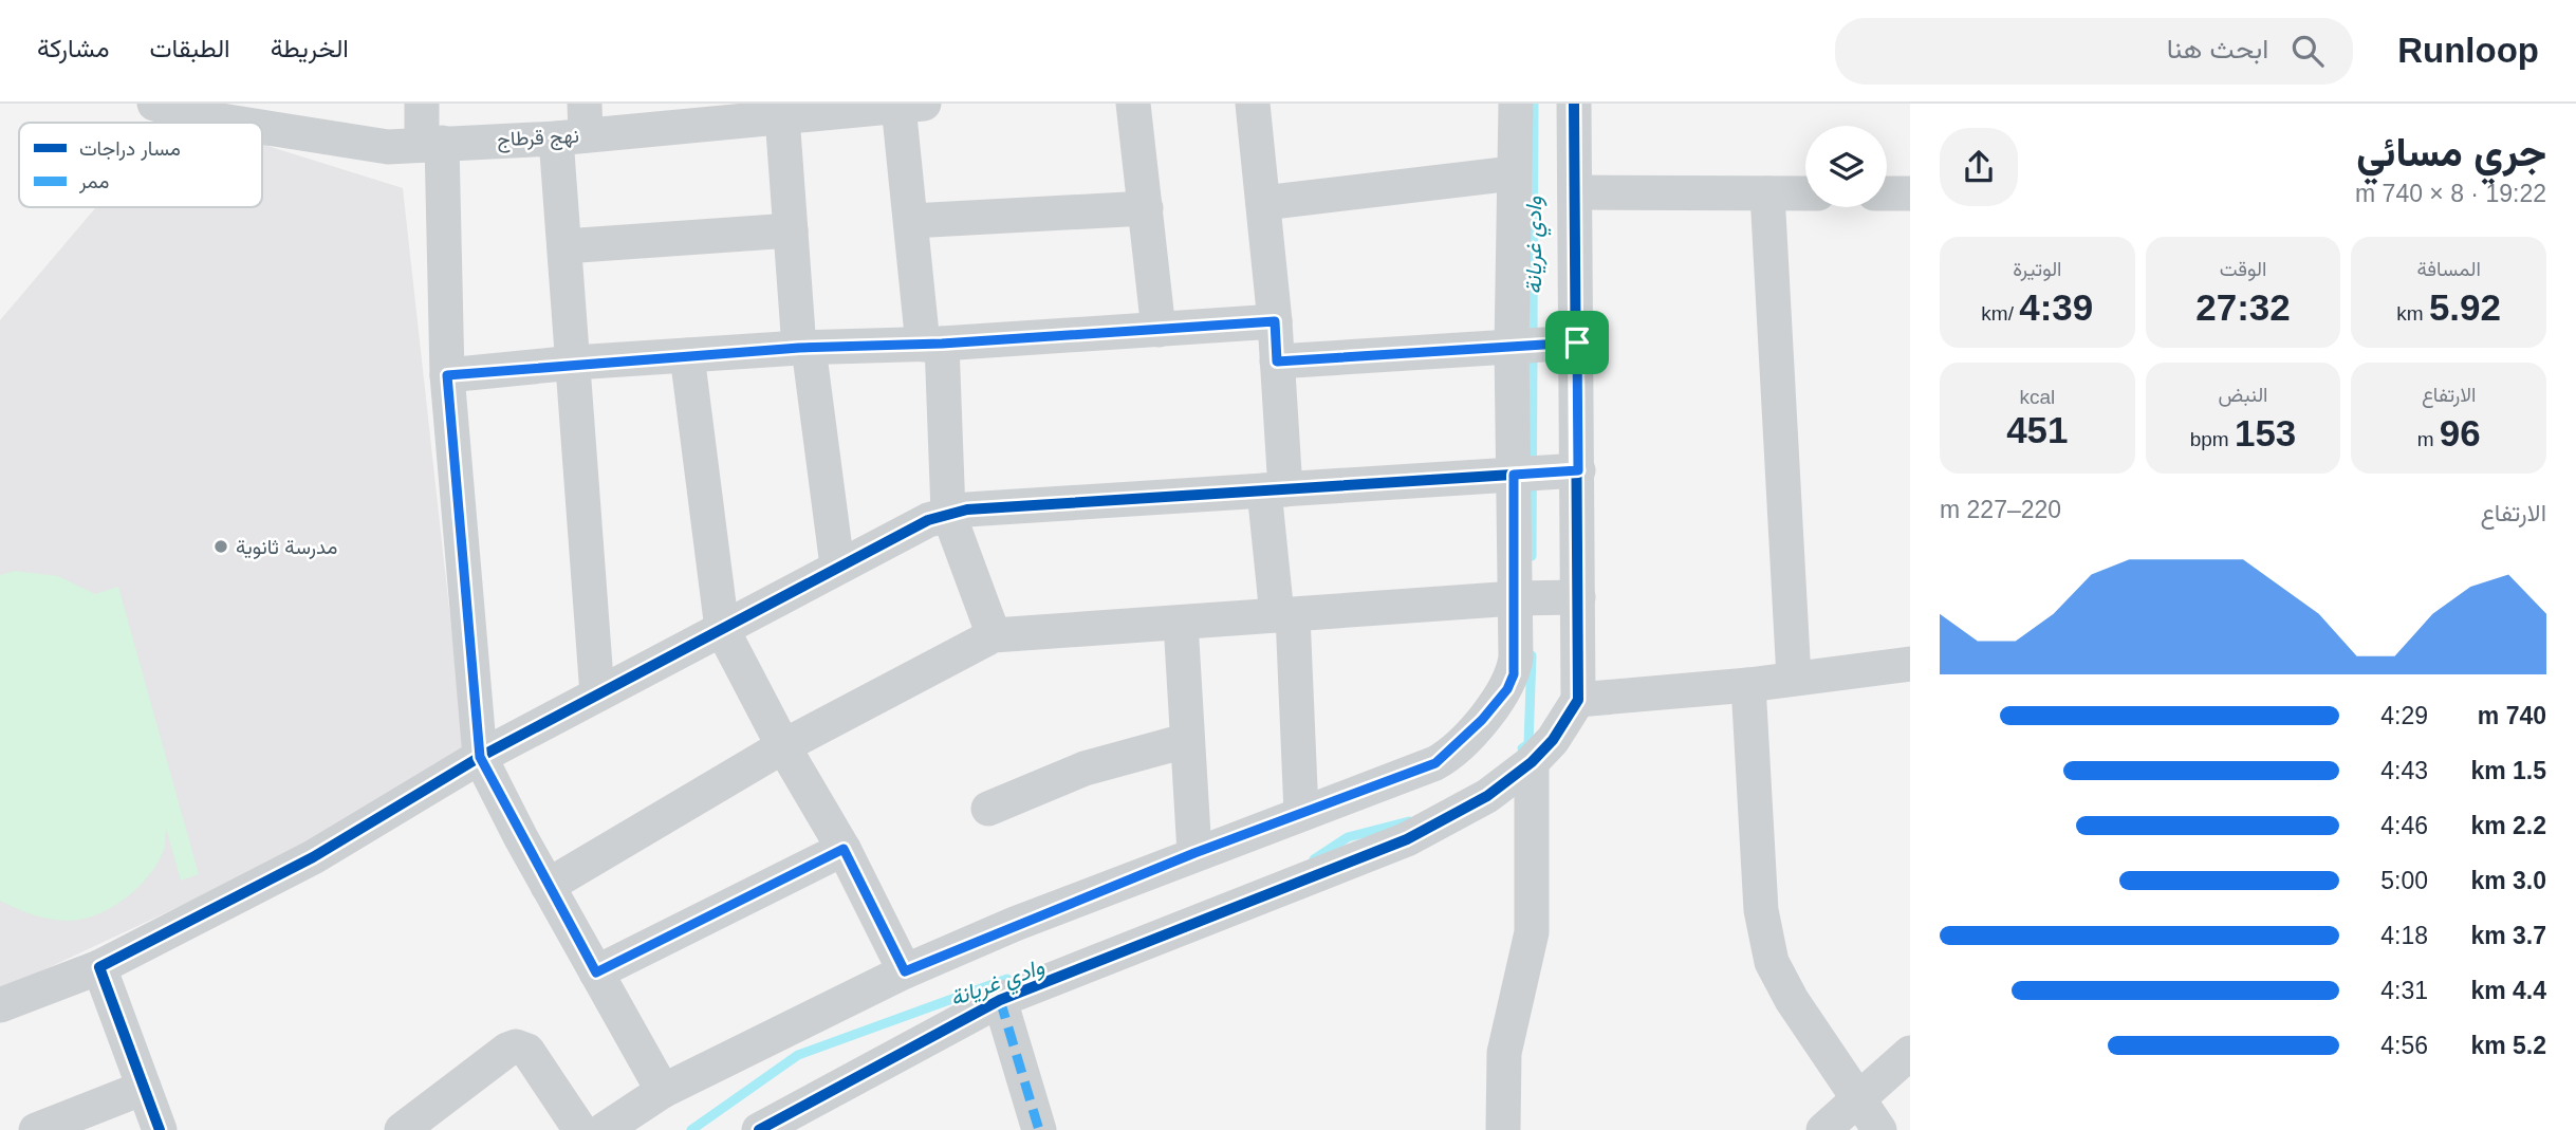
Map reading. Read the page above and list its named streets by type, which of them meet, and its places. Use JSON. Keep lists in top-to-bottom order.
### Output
{
  "streets": {
    "street": ["نهج قرطاج"]
  },
  "water": ["وادي غريانة"],
  "places": ["مدرسة ثانوية"],
  "legend": ["مسار دراجات", "ممر"],
  "page": {
    "header": "Runloop",
    "search": "ابحث هنا",
    "nav": ["الخريطة", "الطبقات", "مشاركة"],
    "heading": ["جري مسائي", "19:22 · 8 × 740 m"],
    "stats": [
      ["المسافة", "5.92 km"],
      ["الوقت", "27:32"],
      ["الوتيرة", "4:39 /km"],
      ["الارتفاع", "96 m"],
      ["النبض", "153 bpm"],
      ["kcal", "451"]
    ],
    "chart": ["الارتفاع", "220–227 m"],
    "list": [
      {
        "name": "740 m",
        "note": "4:29"
      },
      {
        "name": "1.5 km",
        "note": "4:43"
      },
      {
        "name": "2.2 km",
        "note": "4:46"
      },
      {
        "name": "3.0 km",
        "note": "5:00"
      },
      {
        "name": "3.7 km",
        "note": "4:18"
      },
      {
        "name": "4.4 km",
        "note": "4:31"
      },
      {
        "name": "5.2 km",
        "note": "4:56"
      }
    ]
  }
}
